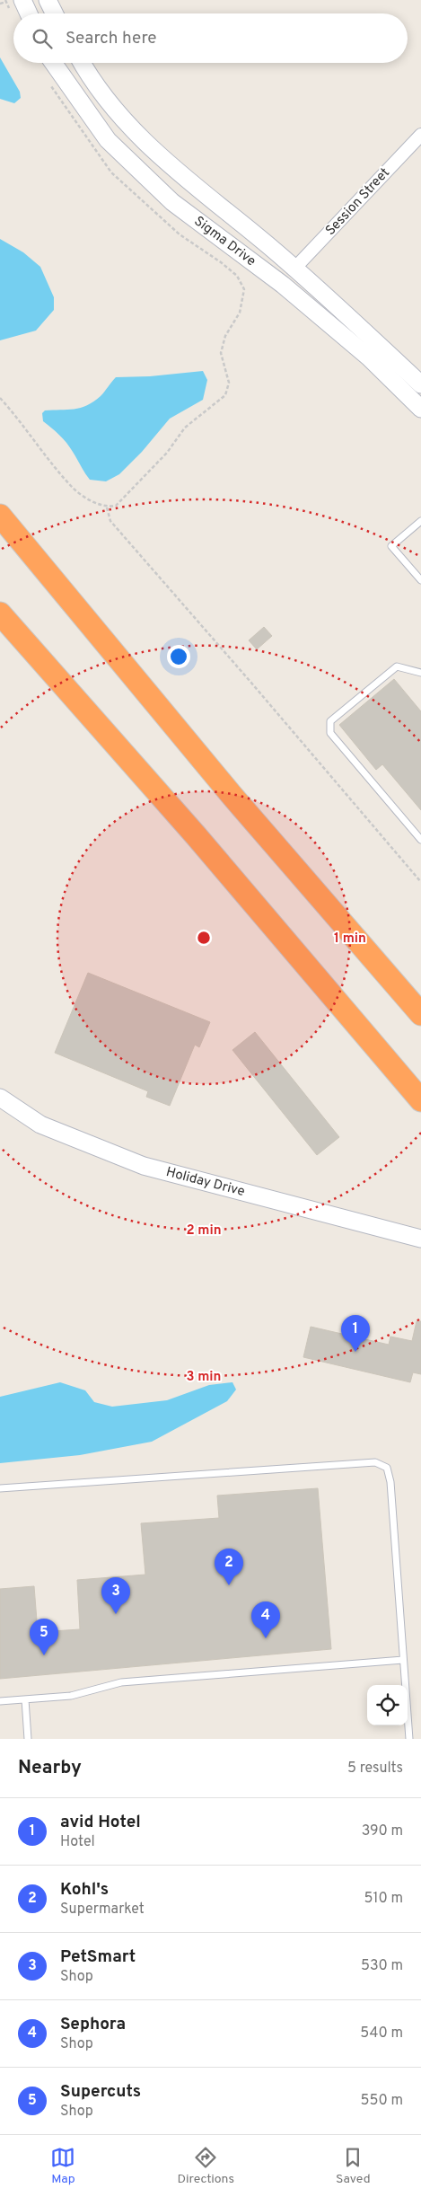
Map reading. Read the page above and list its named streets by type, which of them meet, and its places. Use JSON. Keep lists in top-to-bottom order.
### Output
{
  "streets": {
    "street": ["Session Street", "Sigma Drive", "Holiday Drive"]
  },
  "crossings": [
    ["Session Street", "Sigma Drive"]
  ],
  "page": {
    "search": "Search here",
    "pins": [
      "1",
      "2",
      "3",
      "4",
      "5"
    ],
    "heading": ["Nearby", "5 results"],
    "list": [
      {
        "mark": "1",
        "name": "avid Hotel",
        "note": "Hotel",
        "value": "390 m"
      },
      {
        "mark": "2",
        "name": "Kohl's",
        "note": "Supermarket",
        "value": "510 m"
      },
      {
        "mark": "3",
        "name": "PetSmart",
        "note": "Shop",
        "value": "530 m"
      },
      {
        "mark": "4",
        "name": "Sephora",
        "note": "Shop",
        "value": "540 m"
      },
      {
        "mark": "5",
        "name": "Supercuts",
        "note": "Shop",
        "value": "550 m"
      }
    ],
    "nav": ["Map", "Directions", "Saved"]
  },
  "rings": ["1 min", "2 min", "3 min"]
}
